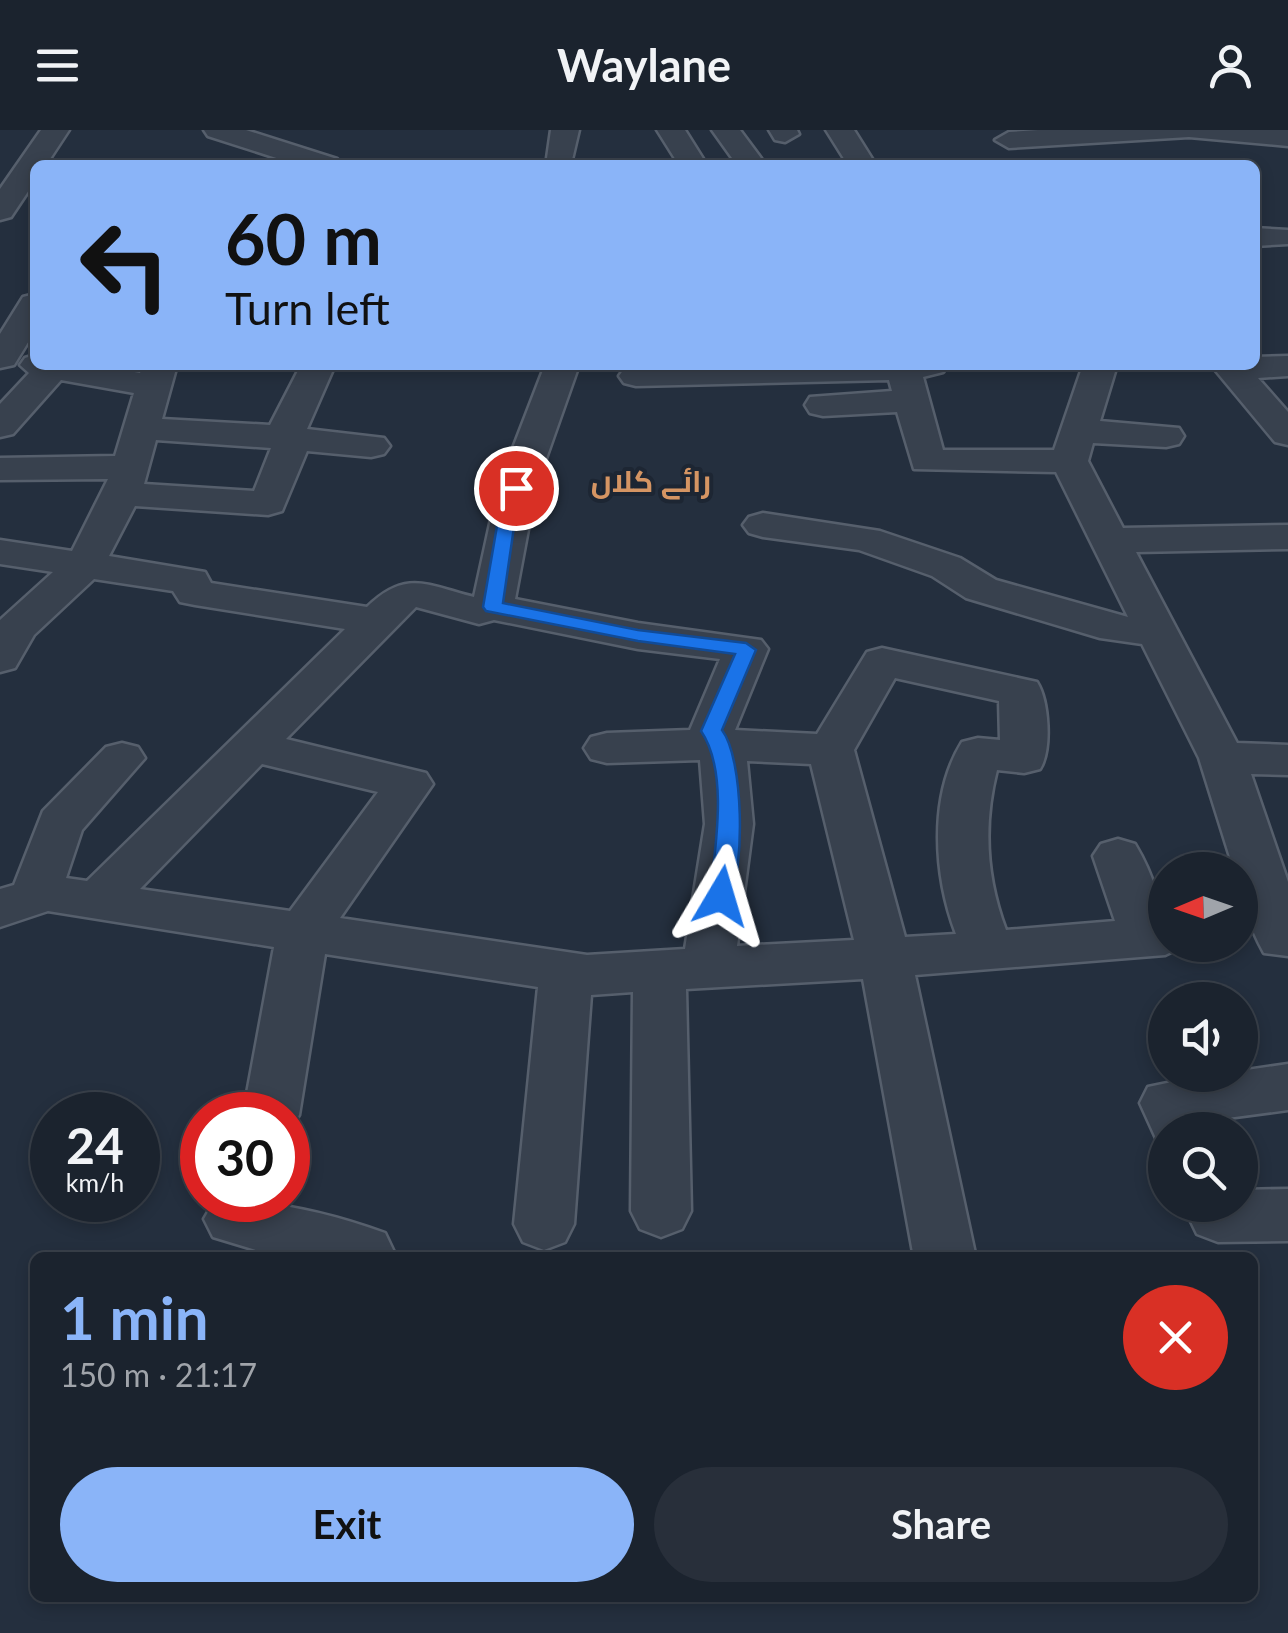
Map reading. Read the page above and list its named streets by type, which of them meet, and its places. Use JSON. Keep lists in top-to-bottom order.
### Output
{
  "districts": ["رائے کلاں"],
  "north": "left",
  "page": {
    "header": "Waylane",
    "turn": ["60 m", "Turn left"],
    "speed": "24 km/h",
    "limit": "30",
    "heading": ["1 min", "150 m · 21:17"],
    "buttons": ["Exit", "Share"]
  }
}
